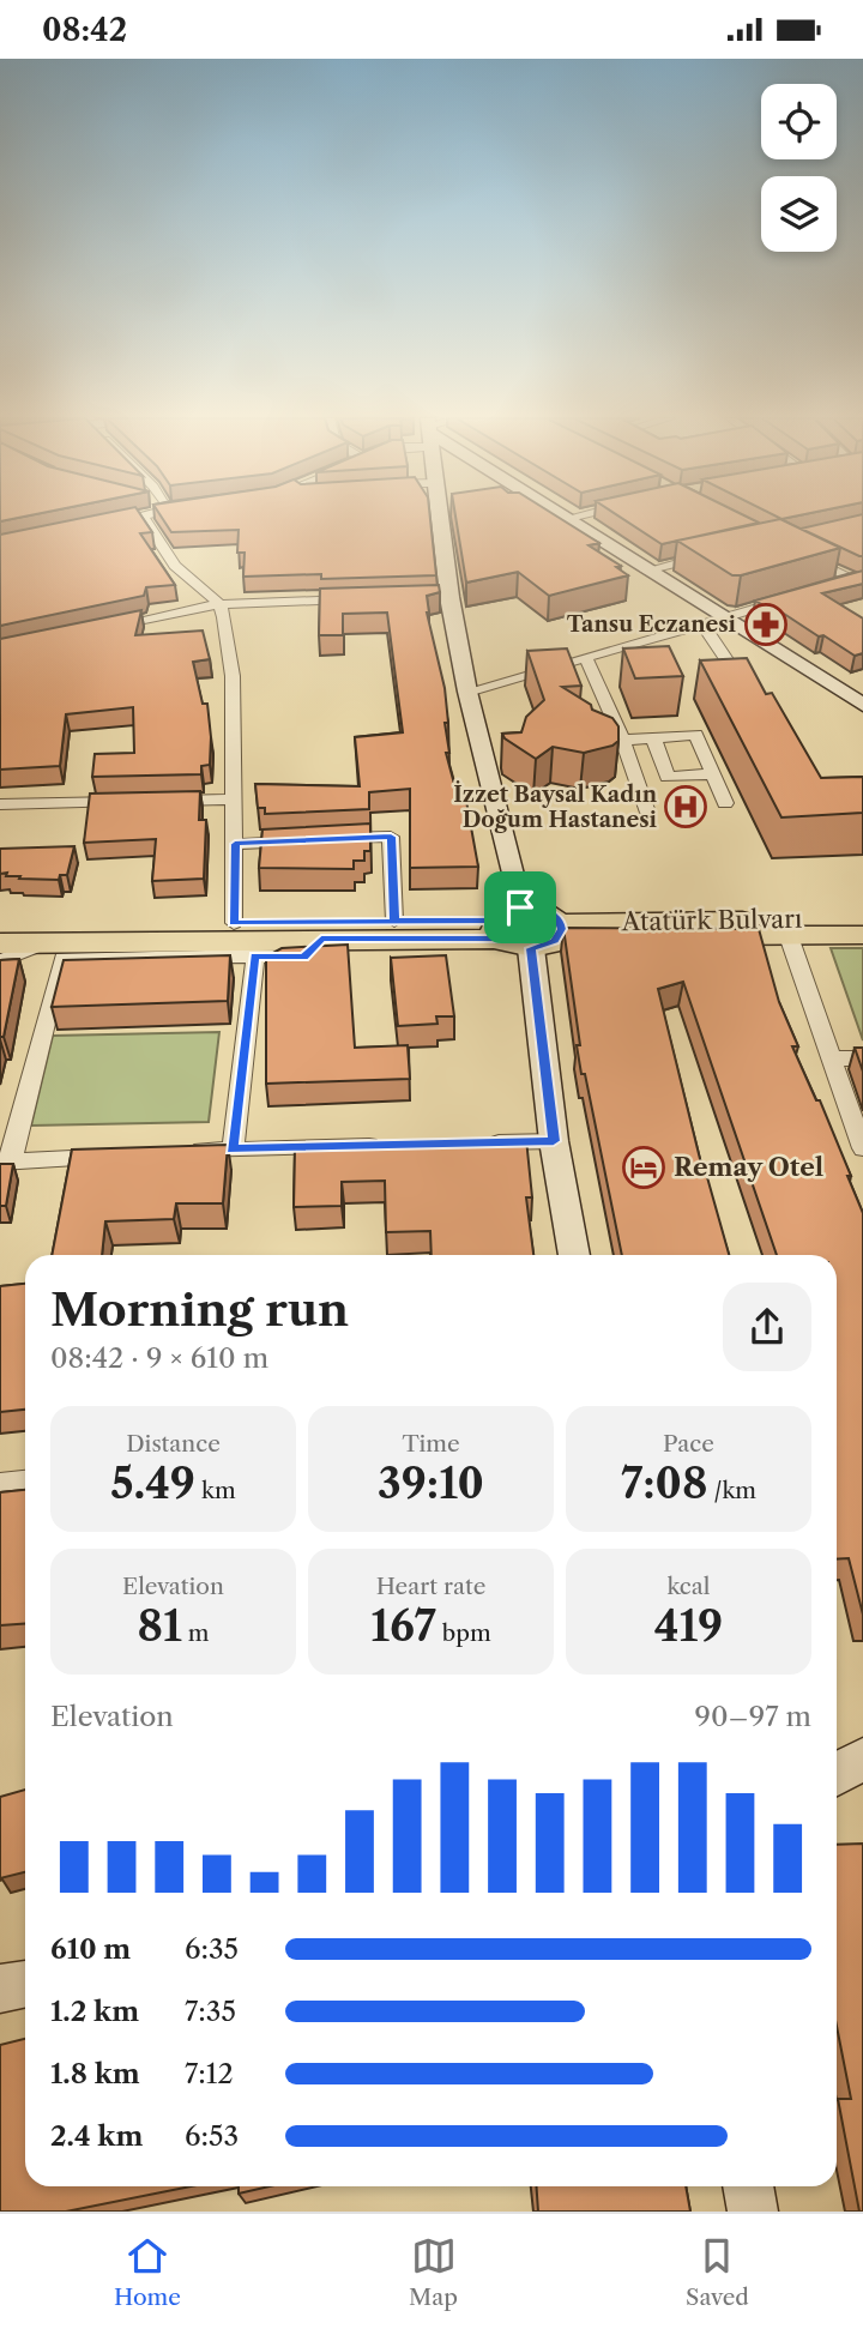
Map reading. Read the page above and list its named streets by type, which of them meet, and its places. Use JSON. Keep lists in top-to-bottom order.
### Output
{
  "streets": {
    "main road": ["Atatürk Bulvarı"]
  },
  "places": {
    "pharmacy": ["Tansu Eczanesi"],
    "hospital": ["İzzet Baysal Kadın Doğum Hastanesi"],
    "hotel": ["Remay Otel"]
  },
  "page": {
    "status": "08:42",
    "heading": ["Morning run", "08:42 · 9 × 610 m"],
    "stats": [
      ["Distance", "5.49 km"],
      ["Time", "39:10"],
      ["Pace", "7:08 /km"],
      ["Elevation", "81 m"],
      ["Heart rate", "167 bpm"],
      ["kcal", "419"]
    ],
    "chart": ["Elevation", "90–97 m"],
    "list": [
      {
        "name": "610 m",
        "note": "6:35"
      },
      {
        "name": "1.2 km",
        "note": "7:35"
      },
      {
        "name": "1.8 km",
        "note": "7:12"
      },
      {
        "name": "2.4 km",
        "note": "6:53"
      }
    ],
    "tabs": ["Home", "Map", "Saved"]
  }
}
